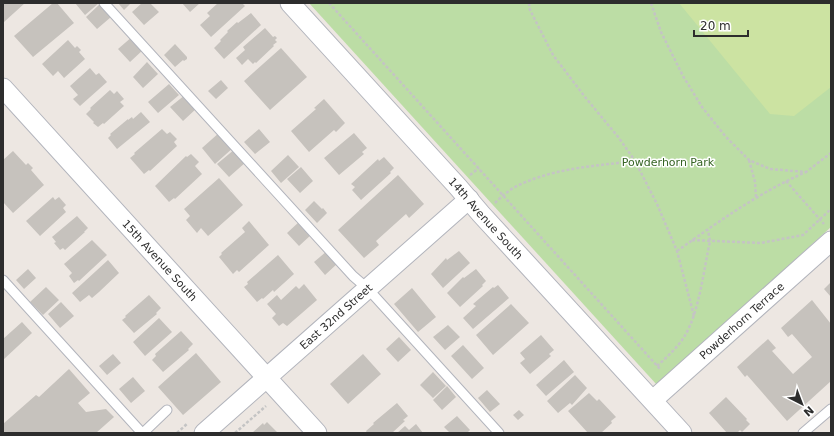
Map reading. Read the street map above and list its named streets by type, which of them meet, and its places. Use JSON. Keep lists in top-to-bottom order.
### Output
{
  "streets": {
    "street": [
      "14th Avenue South",
      "15th Avenue South",
      "East 32nd Street",
      "Powderhorn Terrace"
    ]
  },
  "crossings": [
    ["14th Avenue South", "East 32nd Street"],
    ["14th Avenue South", "Powderhorn Terrace"],
    ["15th Avenue South", "East 32nd Street"]
  ],
  "parks": ["Powderhorn Park"],
  "scale_bar": "20 m",
  "north": "bottom right"
}
